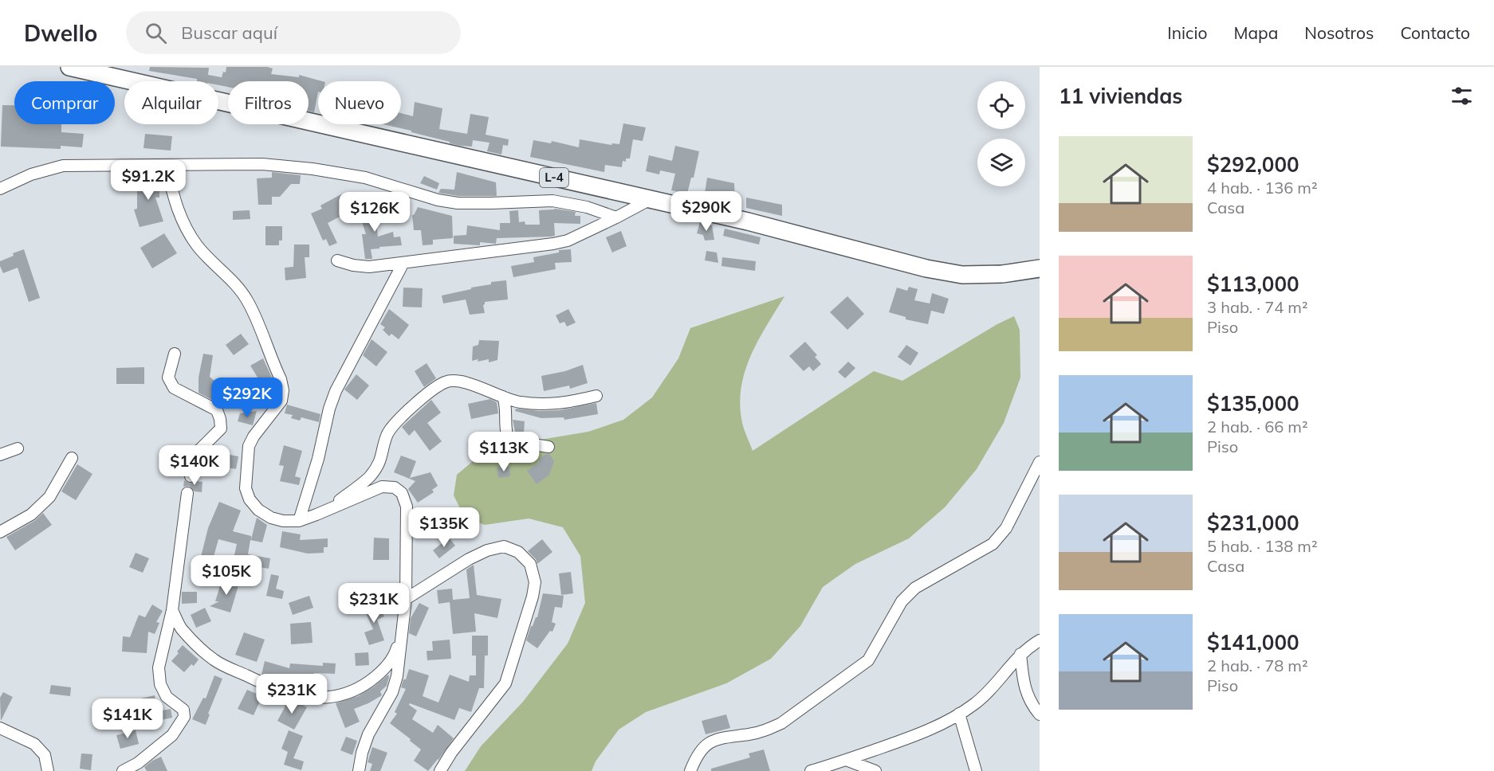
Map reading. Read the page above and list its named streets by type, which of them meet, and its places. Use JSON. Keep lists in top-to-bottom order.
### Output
{
  "streets": {
    "main road": ["L-4"]
  },
  "page": {
    "header": "Dwello",
    "search": "Buscar aquí",
    "nav": [
      "Inicio",
      "Mapa",
      "Nosotros",
      "Contacto"
    ],
    "heading": "11 viviendas",
    "chip": [
      "Comprar",
      "Alquilar",
      "Filtros",
      "Nuevo"
    ],
    "list": [
      {
        "name": "$292,000",
        "note": "4 hab. · 136 m² · Casa"
      },
      {
        "name": "$113,000",
        "note": "3 hab. · 74 m² · Piso"
      },
      {
        "name": "$135,000",
        "note": "2 hab. · 66 m² · Piso"
      },
      {
        "name": "$231,000",
        "note": "5 hab. · 138 m² · Casa"
      },
      {
        "name": "$141,000",
        "note": "2 hab. · 78 m² · Piso"
      }
    ],
    "price": [
      "$91.2K",
      "$290K",
      "$126K",
      "$292K",
      "$113K",
      "$140K",
      "$135K",
      "$105K",
      "$231K",
      "$231K",
      "$141K"
    ]
  }
}
